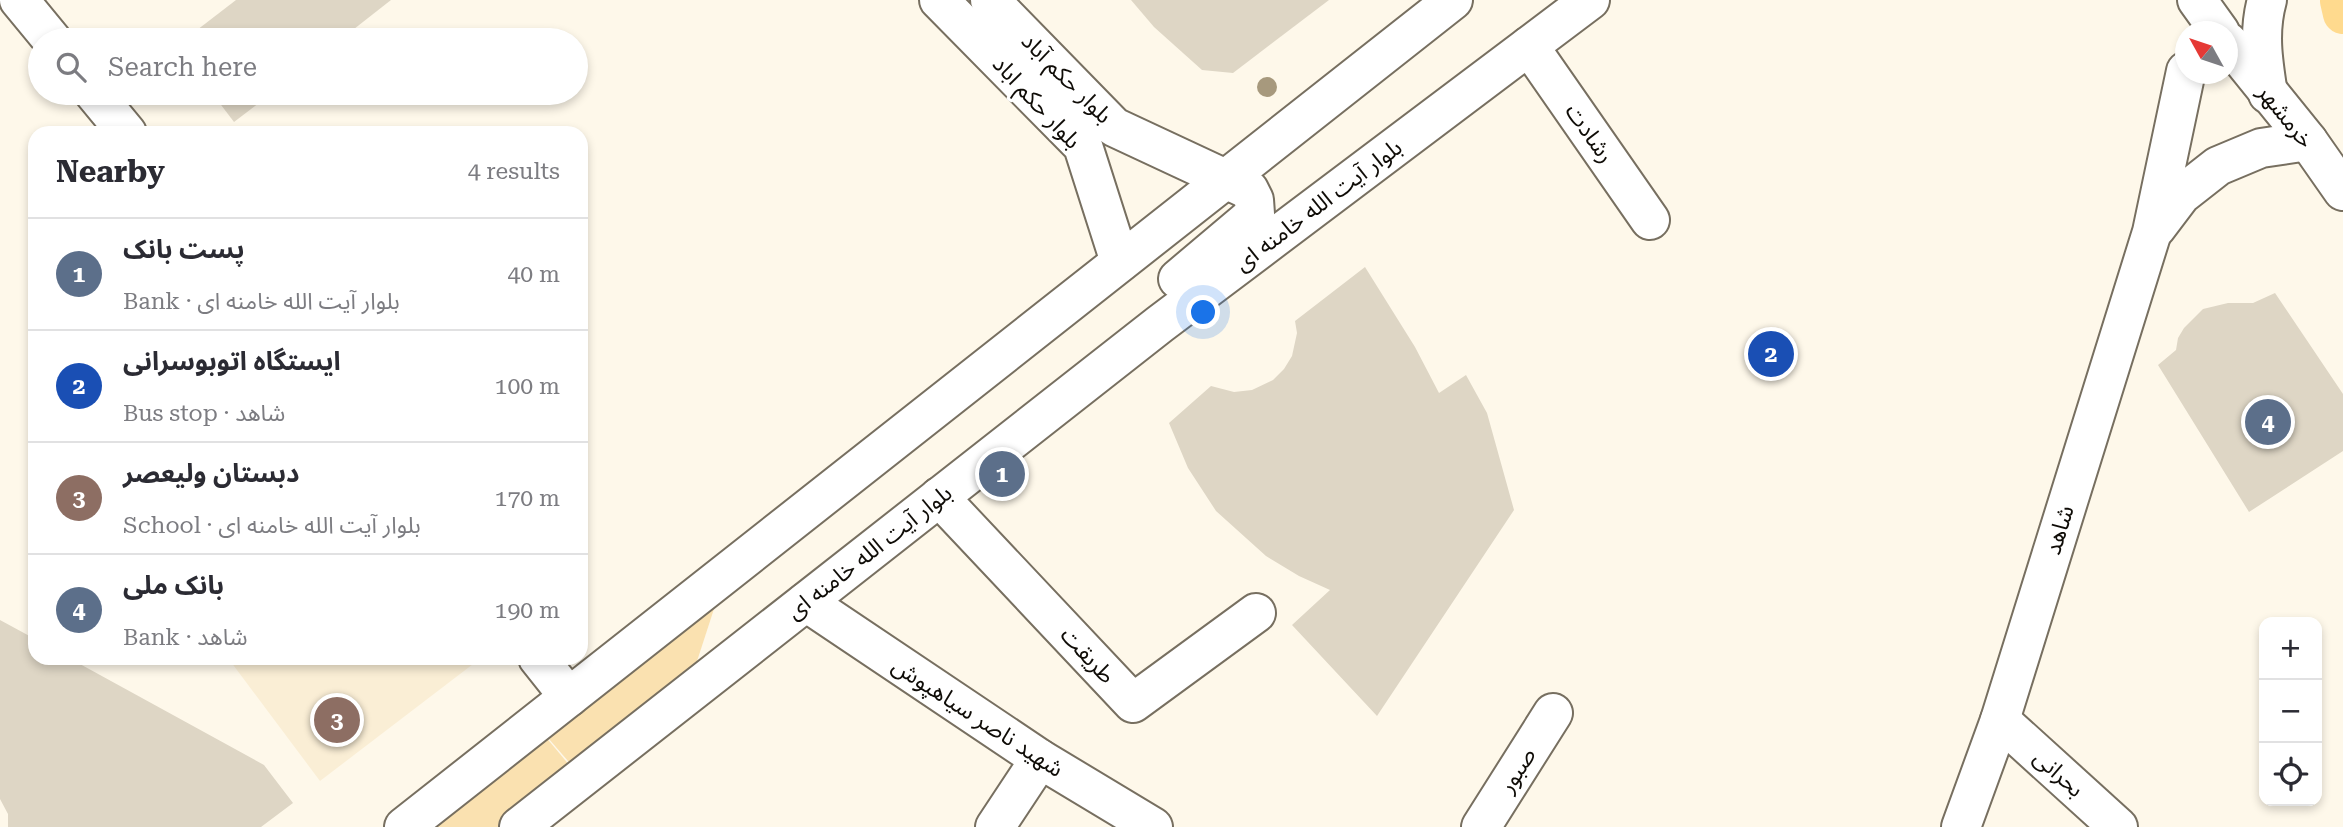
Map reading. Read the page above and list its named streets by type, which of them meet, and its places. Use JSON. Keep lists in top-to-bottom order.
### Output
{
  "streets": {
    "main road": [
      "بلوار حکم آباد",
      "بلوار حکم اباد",
      "خرمشهر",
      "رشادت",
      "بلوار آیت الله خامنه ای",
      "شاهد",
      "طریقت",
      "شهید ناصر سیاهپوش",
      "صبور",
      "بحرانی"
    ]
  },
  "crossings": [
    ["بلوار حکم آباد", "بلوار آیت الله خامنه ای"],
    ["بلوار حکم آباد", "طریقت"],
    ["خرمشهر", "شاهد"],
    ["رشادت", "بلوار آیت الله خامنه ای"],
    ["بلوار آیت الله خامنه ای", "طریقت"],
    ["بلوار آیت الله خامنه ای", "شهید ناصر سیاهپوش"],
    ["شاهد", "بحرانی"]
  ],
  "north": "top left",
  "page": {
    "search": "Search here",
    "heading": ["Nearby", "4 results"],
    "list": [
      {
        "mark": "1",
        "name": "پست بانک",
        "note": "Bank · بلوار آیت الله خامنه ای",
        "value": "40 m"
      },
      {
        "mark": "2",
        "name": "ایستگاه اتوبوسرانی",
        "note": "Bus stop · شاهد",
        "value": "100 m"
      },
      {
        "mark": "3",
        "name": "دبستان ولیعصر",
        "note": "School · بلوار آیت الله خامنه ای",
        "value": "170 m"
      },
      {
        "mark": "4",
        "name": "بانک ملی",
        "note": "Bank · شاهد",
        "value": "190 m"
      }
    ],
    "pins": [
      "2",
      "4",
      "1",
      "3"
    ],
    "map_buttons": ["+", "−"]
  }
}
